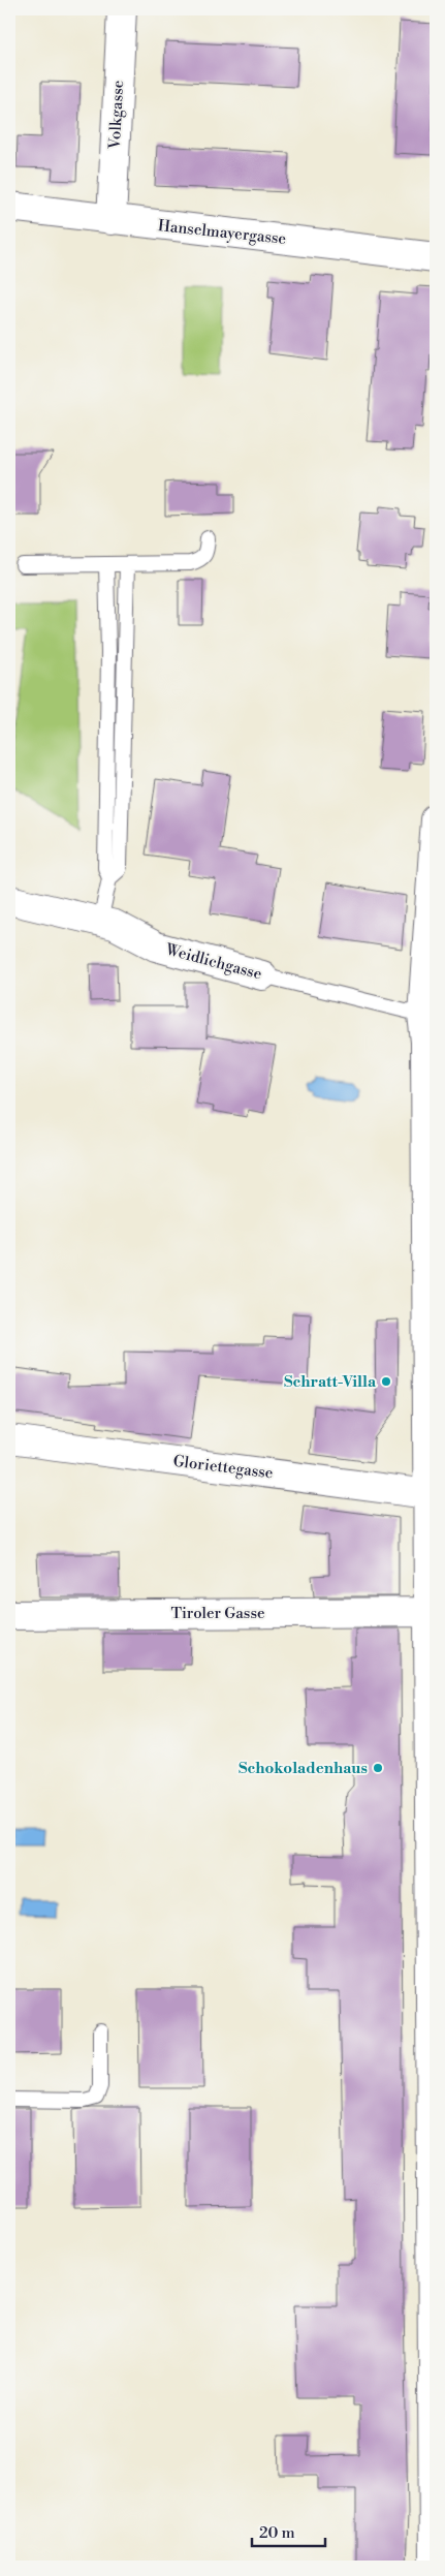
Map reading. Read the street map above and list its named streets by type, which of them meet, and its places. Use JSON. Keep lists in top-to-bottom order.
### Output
{
  "streets": {
    "street": [
      "Volkgasse",
      "Hanselmayergasse",
      "Weidlichgasse",
      "Gloriettegasse",
      "Tiroler Gasse"
    ]
  },
  "crossings": [
    ["Volkgasse", "Hanselmayergasse"]
  ],
  "places": ["Schratt-Villa", "Schokoladenhaus"],
  "scale_bar": "20 m"
}
